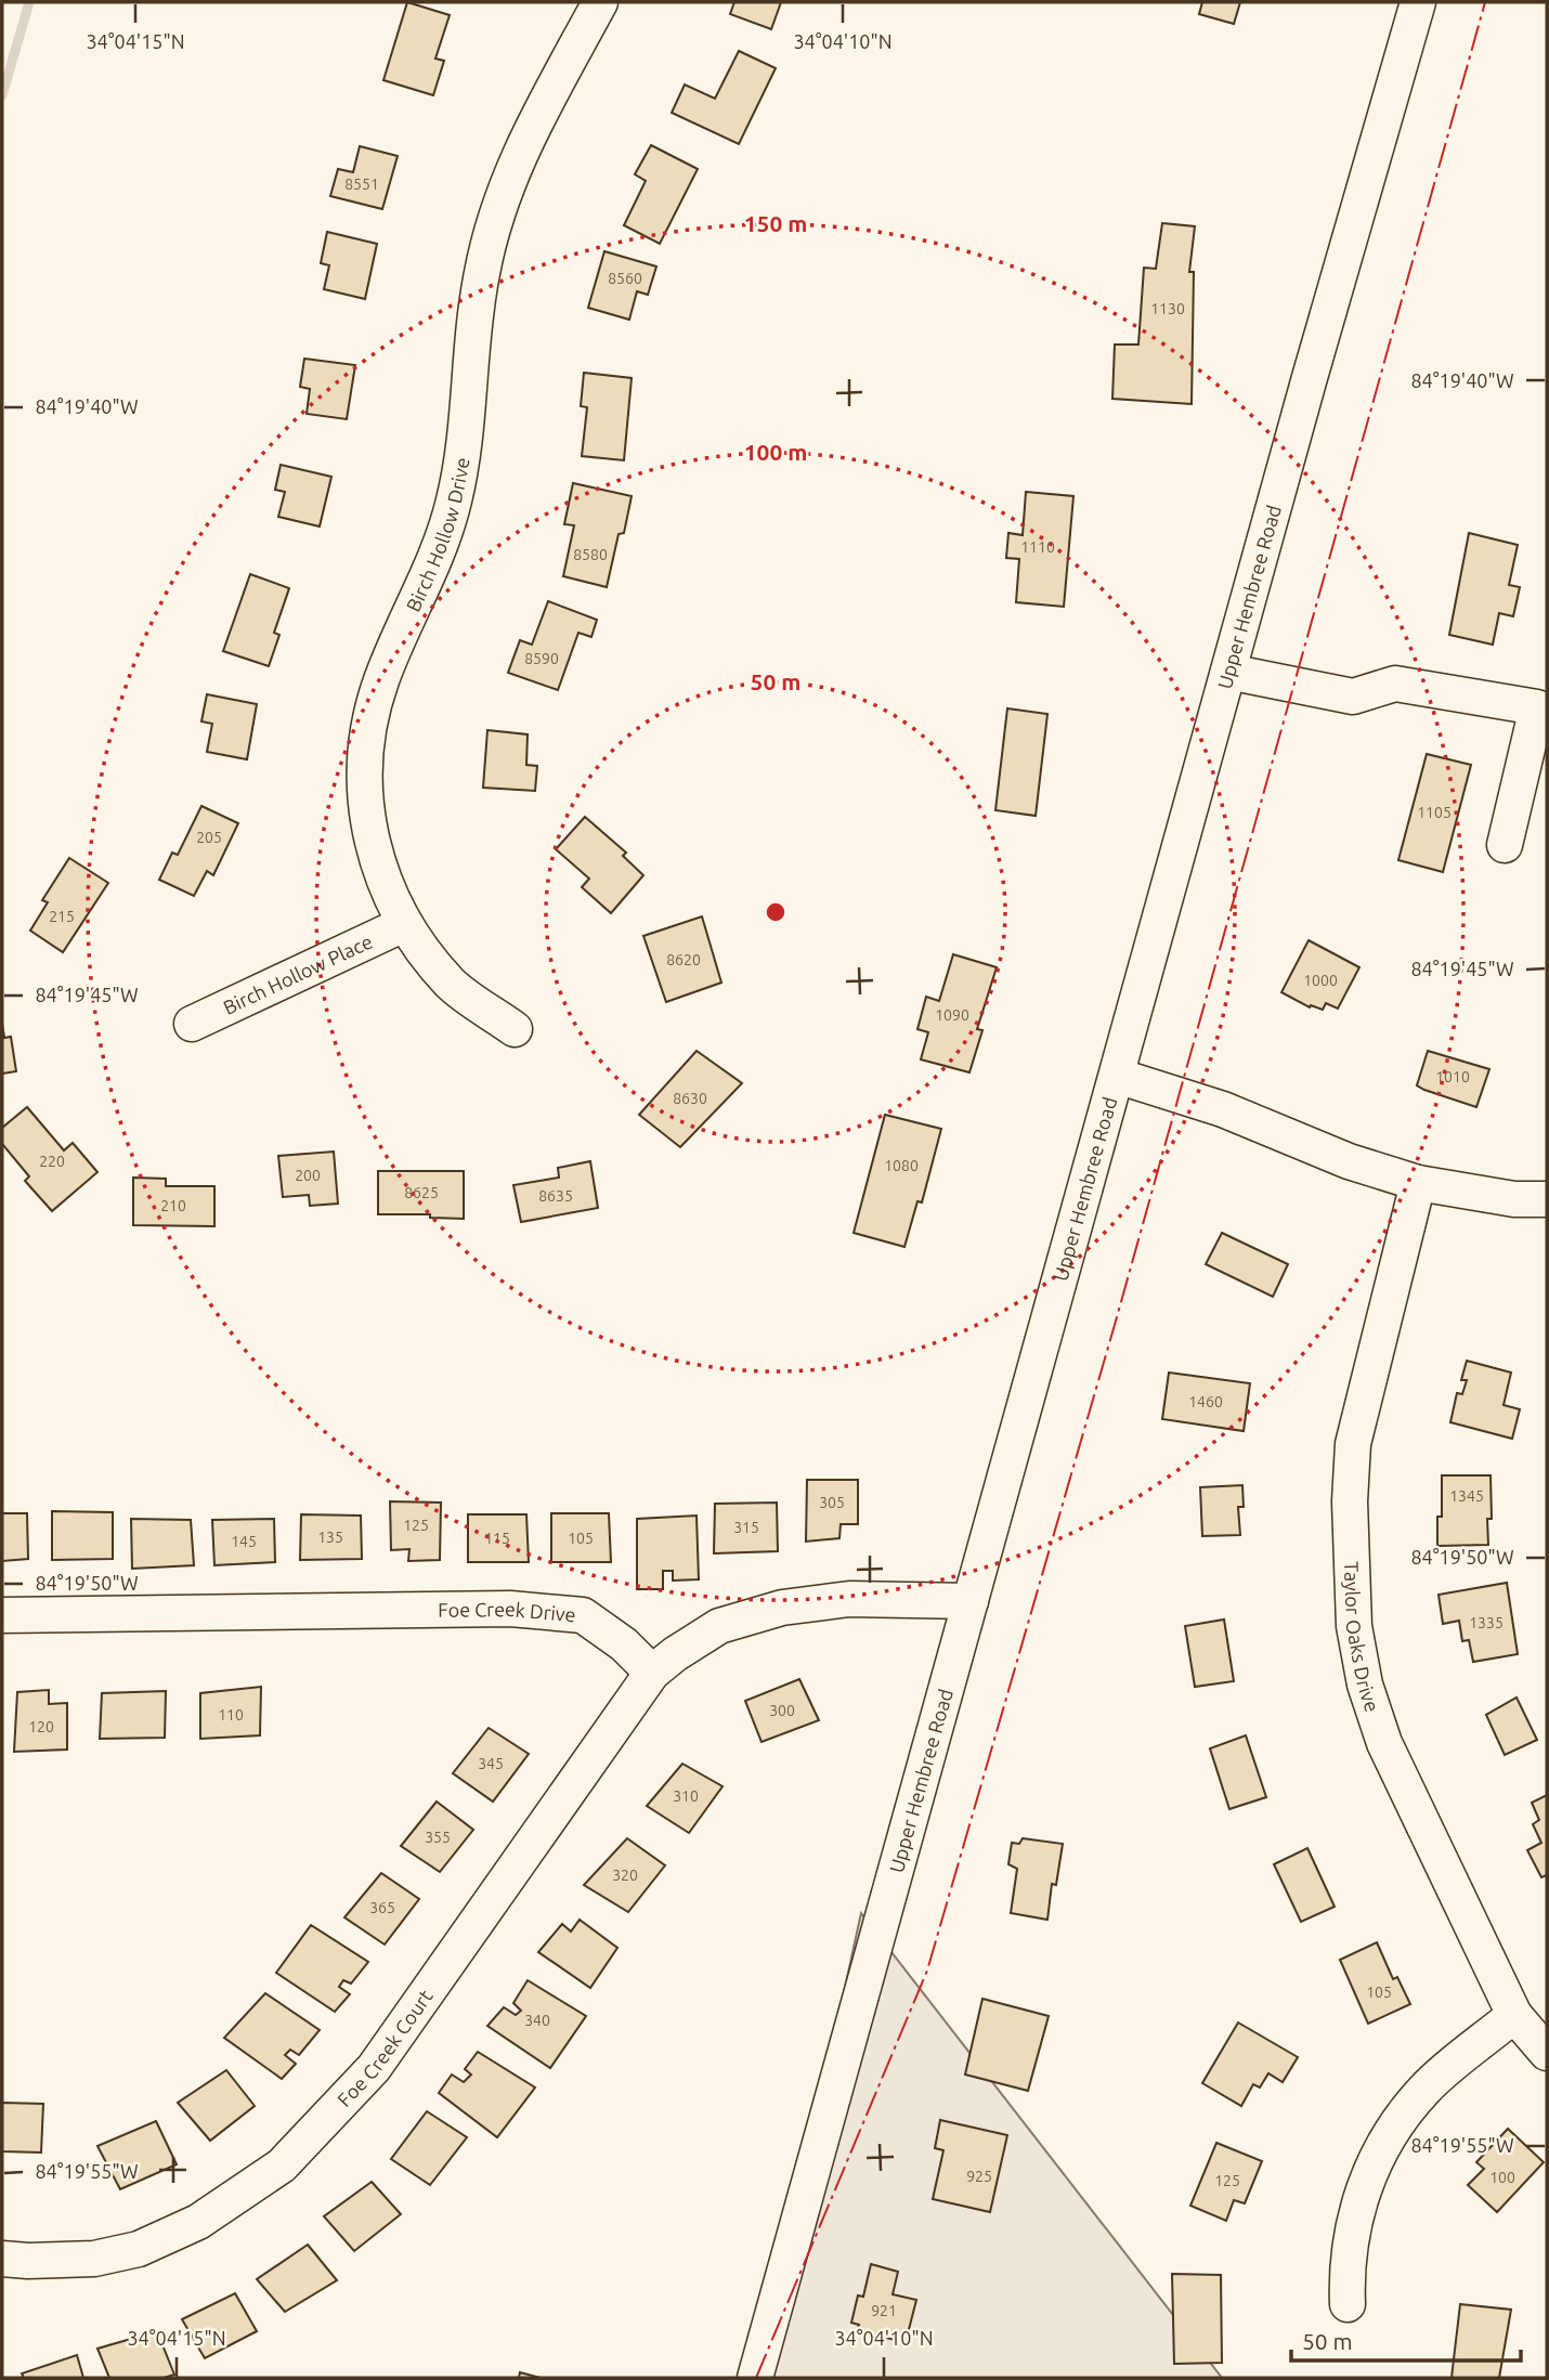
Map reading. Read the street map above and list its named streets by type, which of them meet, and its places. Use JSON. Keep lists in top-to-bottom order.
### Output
{
  "streets": {
    "street": [
      "Birch Hollow Drive",
      "Upper Hembree Road",
      "Birch Hollow Place",
      "Foe Creek Drive",
      "Taylor Oaks Drive",
      "Foe Creek Court"
    ]
  },
  "crossings": [
    ["Birch Hollow Drive", "Birch Hollow Place"],
    ["Foe Creek Drive", "Foe Creek Court"]
  ],
  "house_numbers": [
    "8551",
    "8560",
    "1130",
    "1110",
    "8580",
    "8590",
    "1105",
    "205",
    "215",
    "8620",
    "1000",
    "1090",
    "1010",
    "8630",
    "220",
    "1080",
    "200",
    "8625",
    "8635",
    "210",
    "1460",
    "1345",
    "305",
    "125",
    "315",
    "135",
    "115",
    "105",
    "145",
    "1335",
    "300",
    "110",
    "120",
    "345",
    "310",
    "355",
    "320",
    "365",
    "105",
    "340",
    "925",
    "100",
    "125",
    "921"
  ],
  "scale_bar": "50 m",
  "coordinates": [
    "34°04'15\"N",
    "34°04'10\"N",
    "84°19'40\"W",
    "84°19'45\"W",
    "84°19'50\"W",
    "84°19'55\"W"
  ],
  "rings": ["150 m", "100 m", "50 m"]
}
